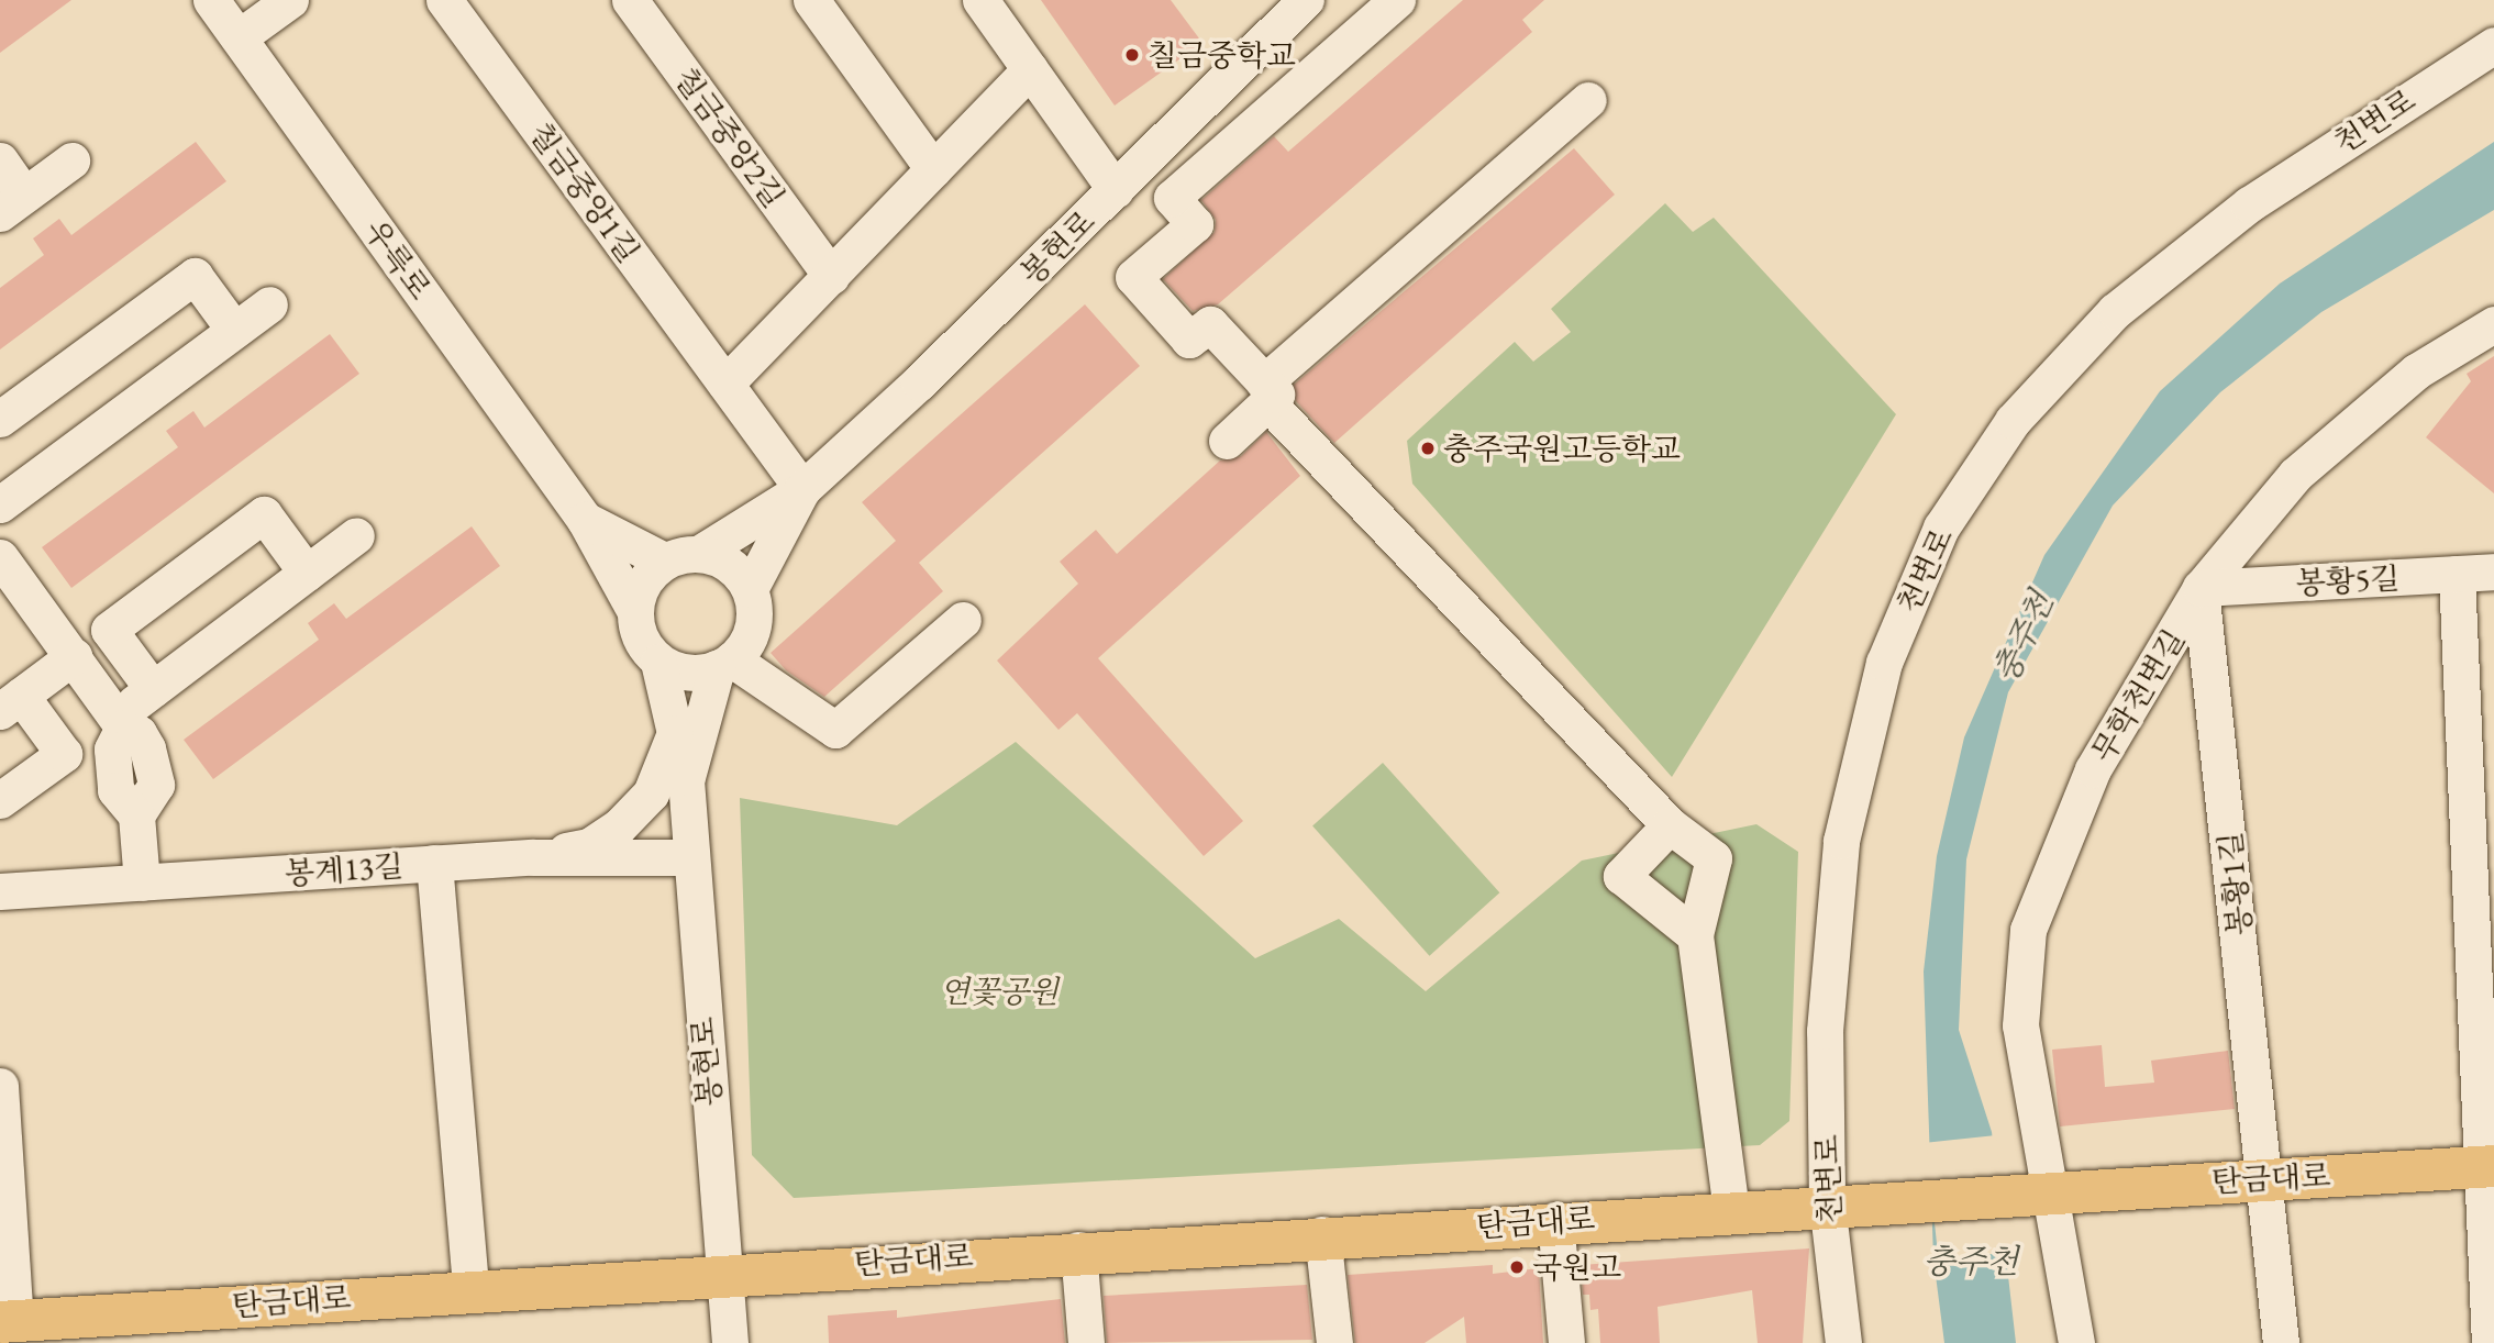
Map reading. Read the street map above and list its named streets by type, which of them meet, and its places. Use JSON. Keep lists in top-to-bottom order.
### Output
{
  "streets": {
    "main road": ["탄금대로"],
    "street": [
      "천변로",
      "칠금중앙2길",
      "칠금중앙1길",
      "봉현로",
      "우륵로",
      "봉황5길",
      "무학천변길",
      "봉계13길",
      "봉황1길"
    ]
  },
  "crossings": [
    ["천변로", "탄금대로"],
    ["칠금중앙1길", "봉현로"],
    ["봉현로", "우륵로"],
    ["봉현로", "봉계13길"],
    ["봉현로", "탄금대로"],
    ["봉황5길", "무학천변길"],
    ["봉황5길", "봉황1길"],
    ["무학천변길", "봉황1길"],
    ["무학천변길", "탄금대로"],
    ["봉황1길", "탄금대로"]
  ],
  "water": ["충주천"],
  "parks": ["연꽃공원"],
  "places": ["칠금중학교", "충주국원고등학교", "국원고"]
}
